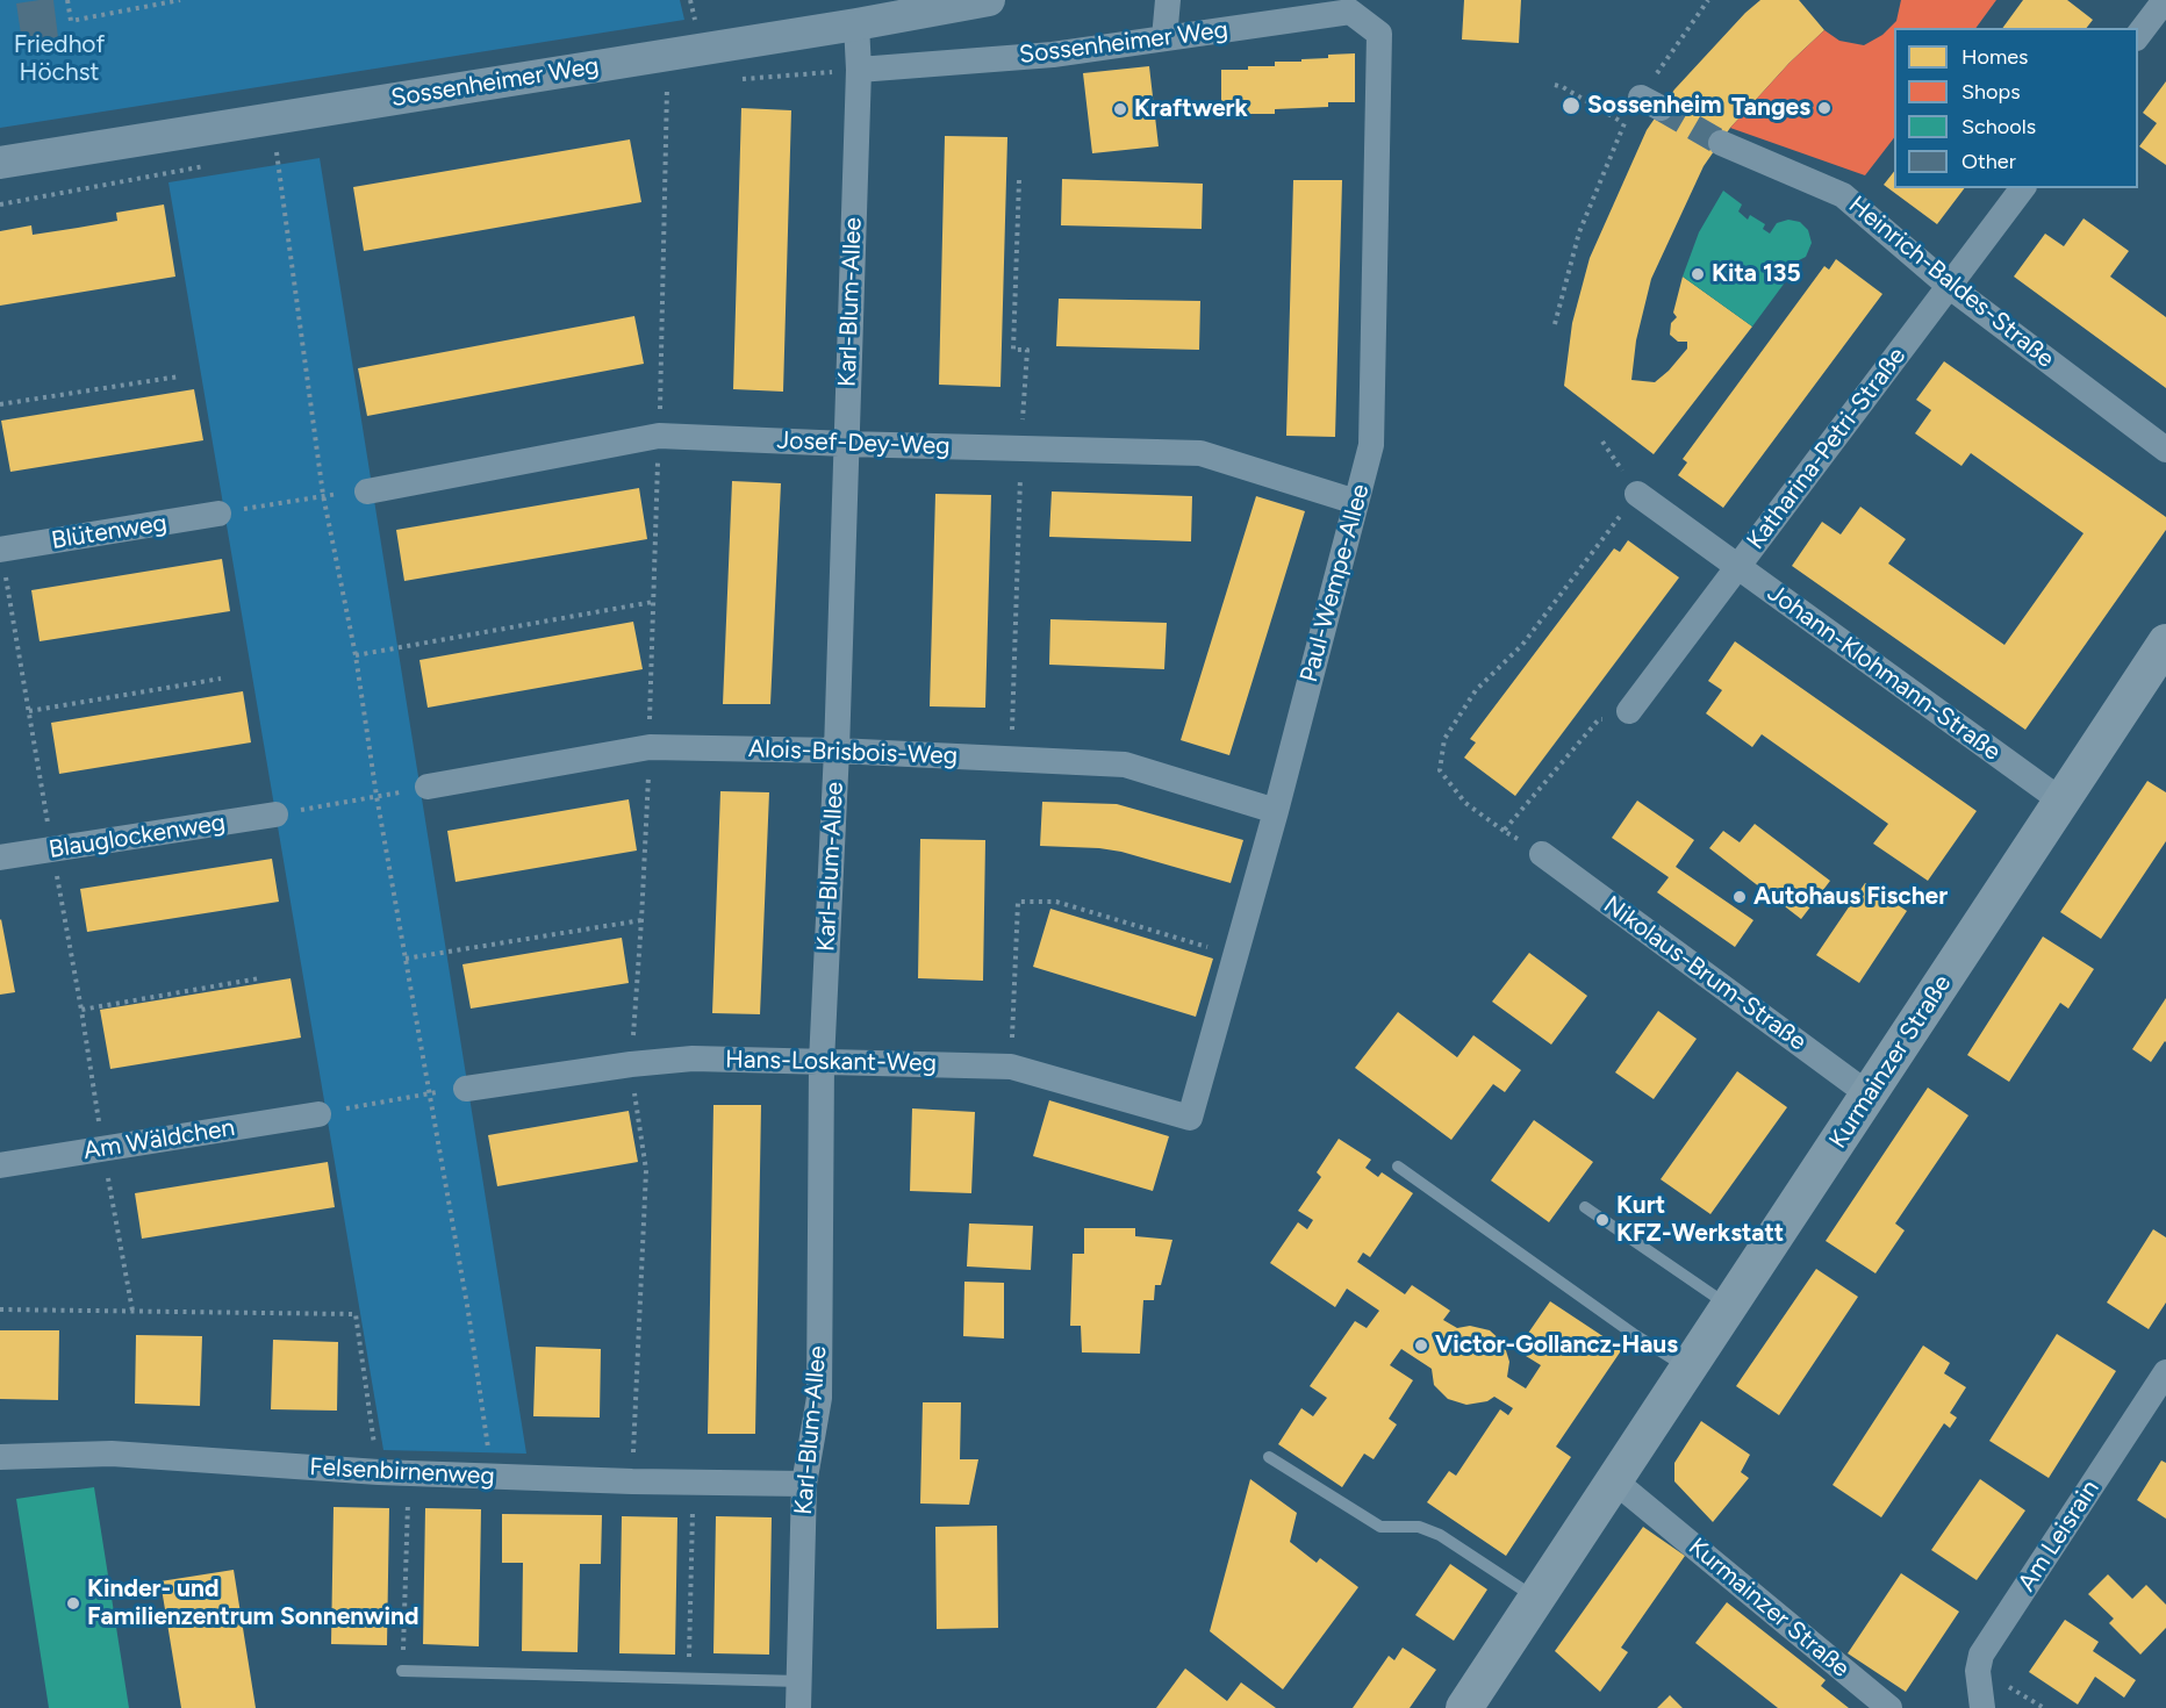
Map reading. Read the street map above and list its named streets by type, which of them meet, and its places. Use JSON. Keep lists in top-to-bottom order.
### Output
{
  "streets": {
    "main road": ["Kurmainzer Straße"],
    "street": [
      "Sossenheimer Weg",
      "Heinrich-Baldes-Straße",
      "Karl-Blum-Allee",
      "Josef-Dey-Weg",
      "Katharina-Petri-Straße",
      "Blütenweg",
      "Paul-Wempe-Allee",
      "Johann-Klohmann-Straße",
      "Alois-Brisbois-Weg",
      "Blauglockenweg",
      "Nikolaus-Brum-Straße",
      "Hans-Loskant-Weg",
      "Am Wäldchen",
      "Felsenbirnenweg",
      "Am Leisrain"
    ]
  },
  "crossings": [
    ["Sossenheimer Weg", "Karl-Blum-Allee"],
    ["Sossenheimer Weg", "Paul-Wempe-Allee"],
    ["Heinrich-Baldes-Straße", "Katharina-Petri-Straße"],
    ["Karl-Blum-Allee", "Josef-Dey-Weg"],
    ["Karl-Blum-Allee", "Alois-Brisbois-Weg"],
    ["Karl-Blum-Allee", "Hans-Loskant-Weg"],
    ["Karl-Blum-Allee", "Felsenbirnenweg"],
    ["Josef-Dey-Weg", "Paul-Wempe-Allee"],
    ["Katharina-Petri-Straße", "Johann-Klohmann-Straße"],
    ["Paul-Wempe-Allee", "Alois-Brisbois-Weg"],
    ["Paul-Wempe-Allee", "Hans-Loskant-Weg"],
    ["Johann-Klohmann-Straße", "Kurmainzer Straße"],
    ["Nikolaus-Brum-Straße", "Kurmainzer Straße"]
  ],
  "parks": ["Friedhof Höchst"],
  "places": [
    "Sossenheim",
    "Tanges",
    "Kraftwerk",
    "Kita 135",
    "Autohaus Fischer",
    "Kurt KFZ-Werkstatt",
    "Victor-Gollancz-Haus",
    "Kinder- und Familienzentrum Sonnenwind"
  ],
  "legend": [
    "Homes",
    "Shops",
    "Schools",
    "Other"
  ]
}
